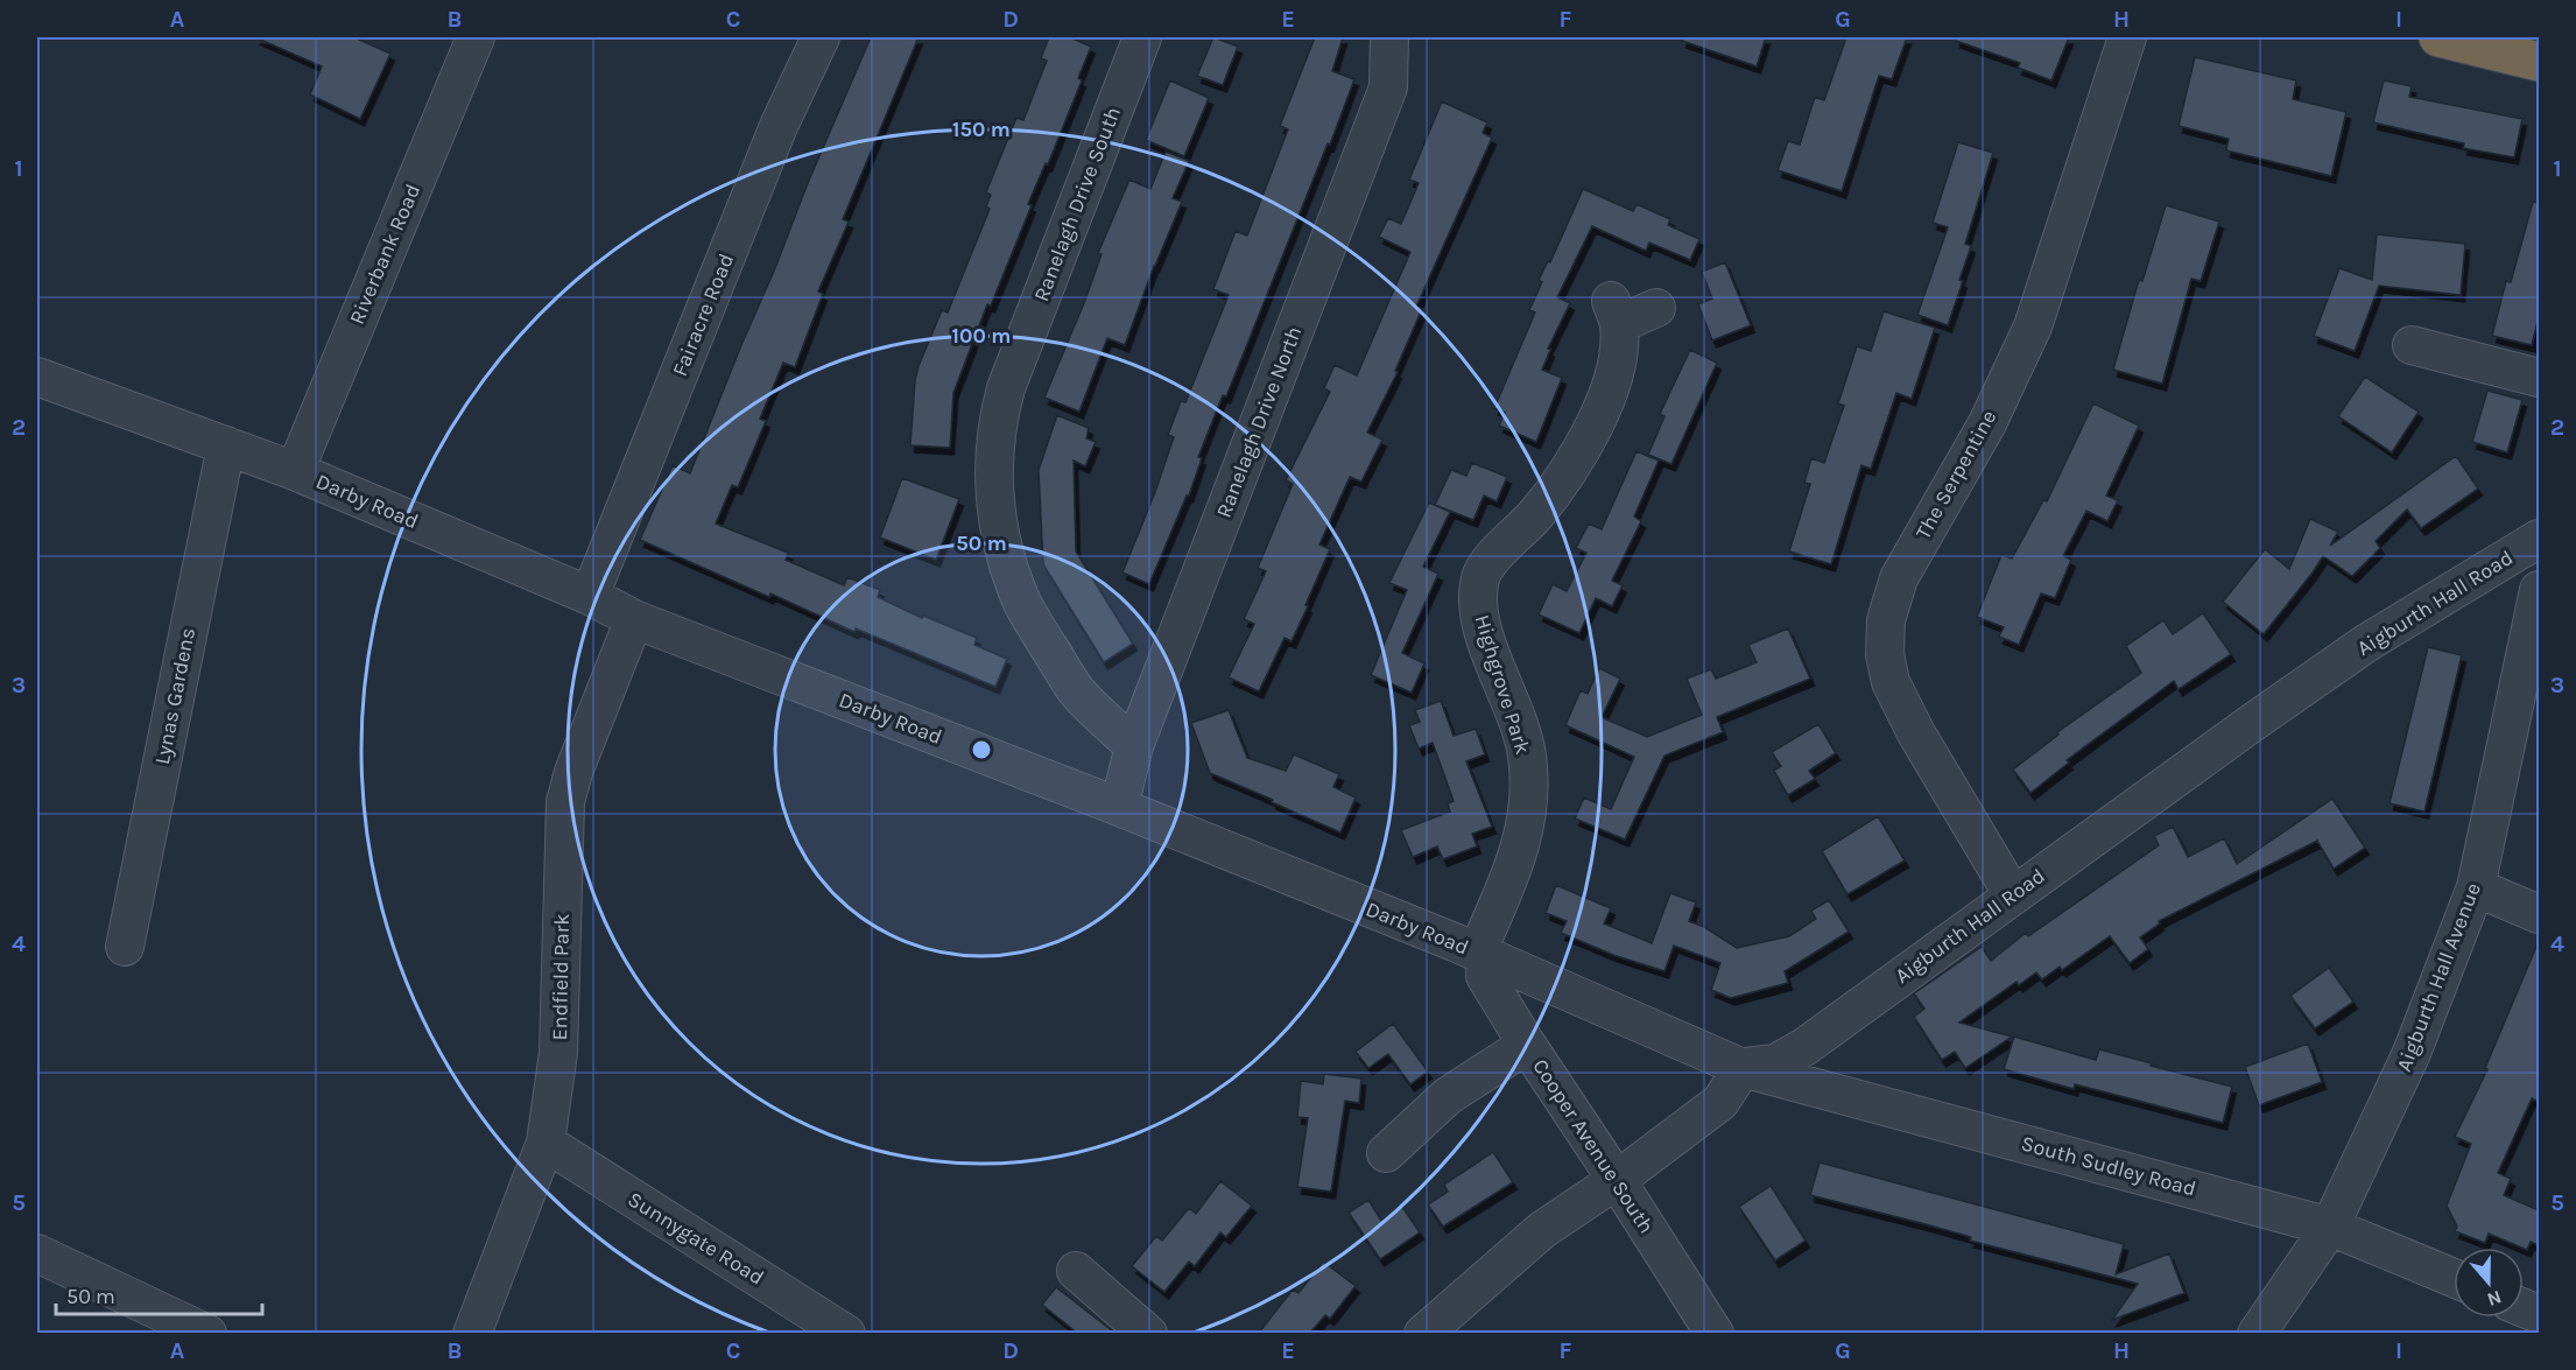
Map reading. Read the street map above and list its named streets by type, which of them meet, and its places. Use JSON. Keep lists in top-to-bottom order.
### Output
{
  "streets": {
    "street": [
      "Ranelagh Drive South",
      "Riverbank Road",
      "Fairacre Road",
      "Ranelagh Drive North",
      "The Serpentine",
      "Darby Road",
      "Aigburth Hall Road",
      "Highgrove Park",
      "Lynas Gardens",
      "Endfield Park",
      "Aigburth Hall Avenue",
      "Cooper Avenue South",
      "South Sudley Road",
      "Sunnygate Road"
    ]
  },
  "crossings": [
    ["Ranelagh Drive South", "Ranelagh Drive North"],
    ["Riverbank Road", "Darby Road"],
    ["Fairacre Road", "Darby Road"],
    ["Ranelagh Drive North", "Darby Road"],
    ["The Serpentine", "Aigburth Hall Road"],
    ["Darby Road", "Aigburth Hall Road"],
    ["Darby Road", "Highgrove Park"],
    ["Darby Road", "Lynas Gardens"],
    ["Darby Road", "Endfield Park"],
    ["Darby Road", "Cooper Avenue South"],
    ["Darby Road", "South Sudley Road"],
    ["Aigburth Hall Road", "South Sudley Road"],
    ["Highgrove Park", "Cooper Avenue South"],
    ["Endfield Park", "Sunnygate Road"],
    ["Aigburth Hall Avenue", "South Sudley Road"]
  ],
  "scale_bar": "50 m",
  "north": "bottom",
  "grid": {
    "columns": [
      "A",
      "B",
      "C",
      "D",
      "E",
      "F",
      "G",
      "H",
      "I"
    ],
    "rows": [
      "1",
      "2",
      "3",
      "4",
      "5"
    ]
  },
  "rings": ["150 m", "100 m", "50 m"]
}
